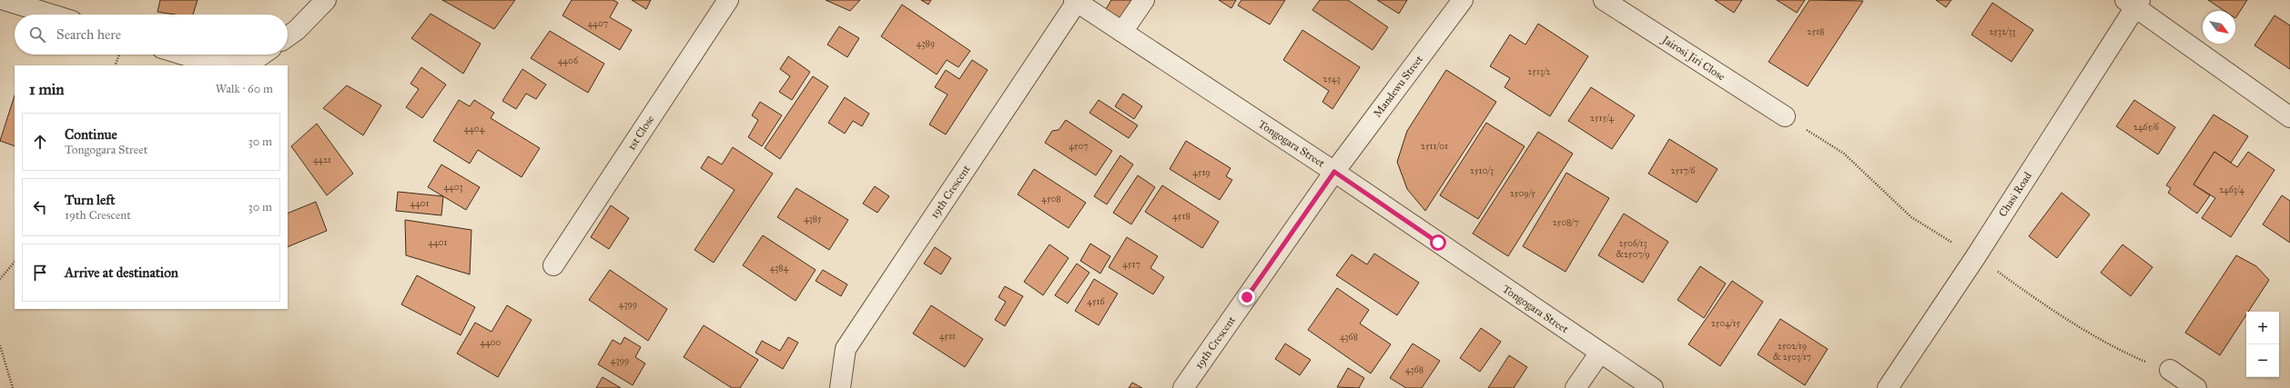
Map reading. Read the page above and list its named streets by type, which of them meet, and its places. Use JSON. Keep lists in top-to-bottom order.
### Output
{
  "streets": {
    "street": [
      "Jairosi Jiri Close",
      "Mandewu Street",
      "1st Close",
      "Tongogara Street",
      "19th Crescent",
      "Chasi Road"
    ]
  },
  "crossings": [
    ["Mandewu Street", "Tongogara Street"],
    ["Mandewu Street", "19th Crescent"],
    ["Tongogara Street", "19th Crescent"]
  ],
  "house_numbers": [
    "4407",
    "2518",
    "2532/33",
    "4389",
    "4406",
    "2513/2",
    "2543",
    "2515/4",
    "2465/6",
    "4404",
    "4507",
    "2511/01",
    "4421",
    "2510/3",
    "2517/6",
    "4519",
    "4403",
    "2463/4",
    "2509/5",
    "4508",
    "4401",
    "4518",
    "4385",
    "2508/7",
    "4401",
    "2506/13 &2507/9",
    "4517",
    "4384",
    "4516",
    "4399",
    "2504/15",
    "4511",
    "4368",
    "4400",
    "2502/19 & 2503/17",
    "4399",
    "4368"
  ],
  "north": "bottom right",
  "page": {
    "search": "Search here",
    "heading": ["1 min", "Walk · 60 m"],
    "list": [
      ["Continue", "Tongogara Street", "30 m"],
      ["Turn left", "19th Crescent", "30 m"],
      "Arrive at destination"
    ],
    "map_buttons": ["+", "−"]
  }
}
